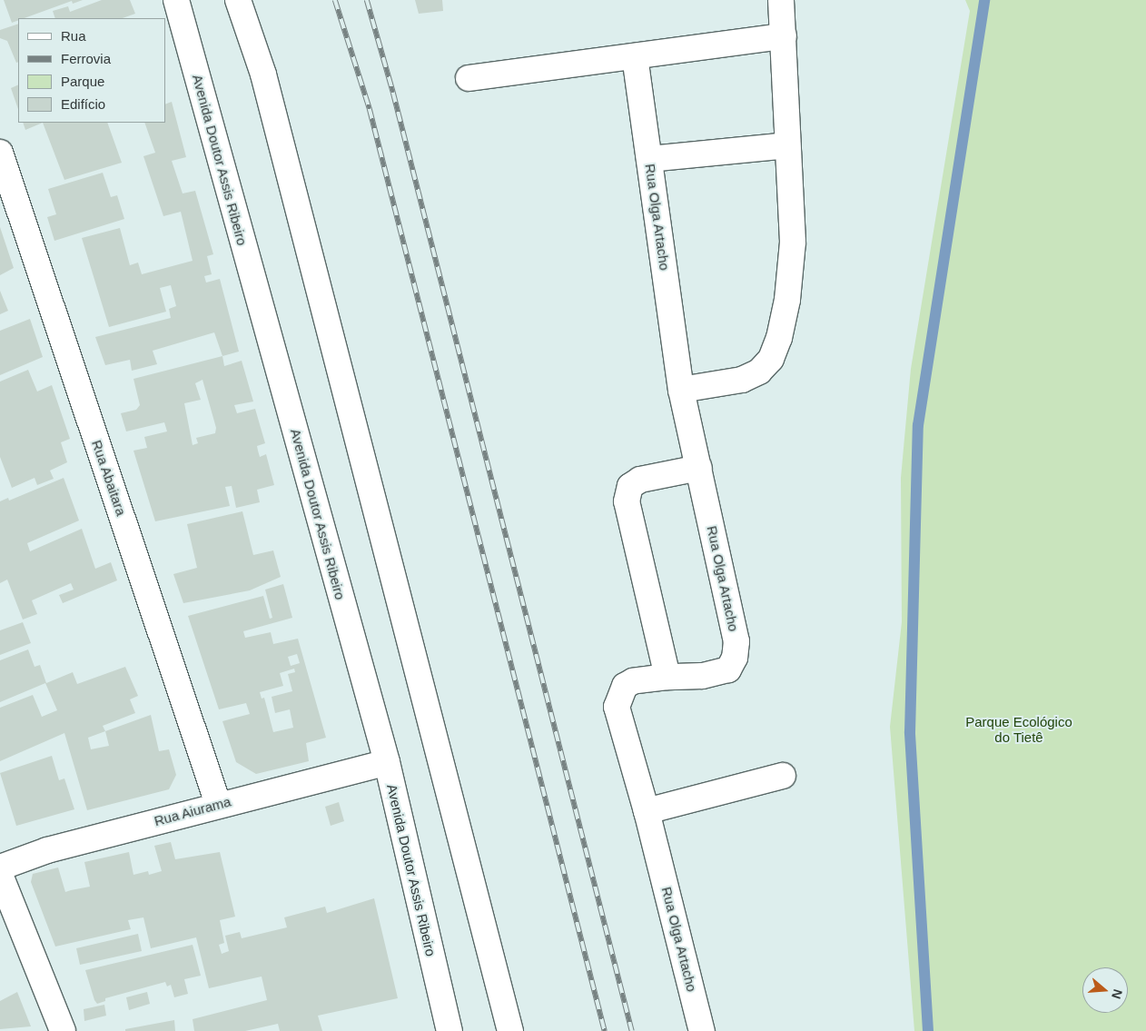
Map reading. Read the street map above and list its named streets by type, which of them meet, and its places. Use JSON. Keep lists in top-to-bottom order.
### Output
{
  "streets": {
    "street": [
      "Avenida Doutor Assis Ribeiro",
      "Rua Olga Artacho",
      "Rua Abaitara",
      "Rua Aiurama"
    ]
  },
  "crossings": [
    ["Avenida Doutor Assis Ribeiro", "Rua Aiurama"],
    ["Rua Abaitara", "Rua Aiurama"]
  ],
  "parks": ["Parque Ecológico do Tietê"],
  "legend": [
    "Rua",
    "Ferrovia",
    "Parque",
    "Edifício"
  ],
  "north": "right"
}
